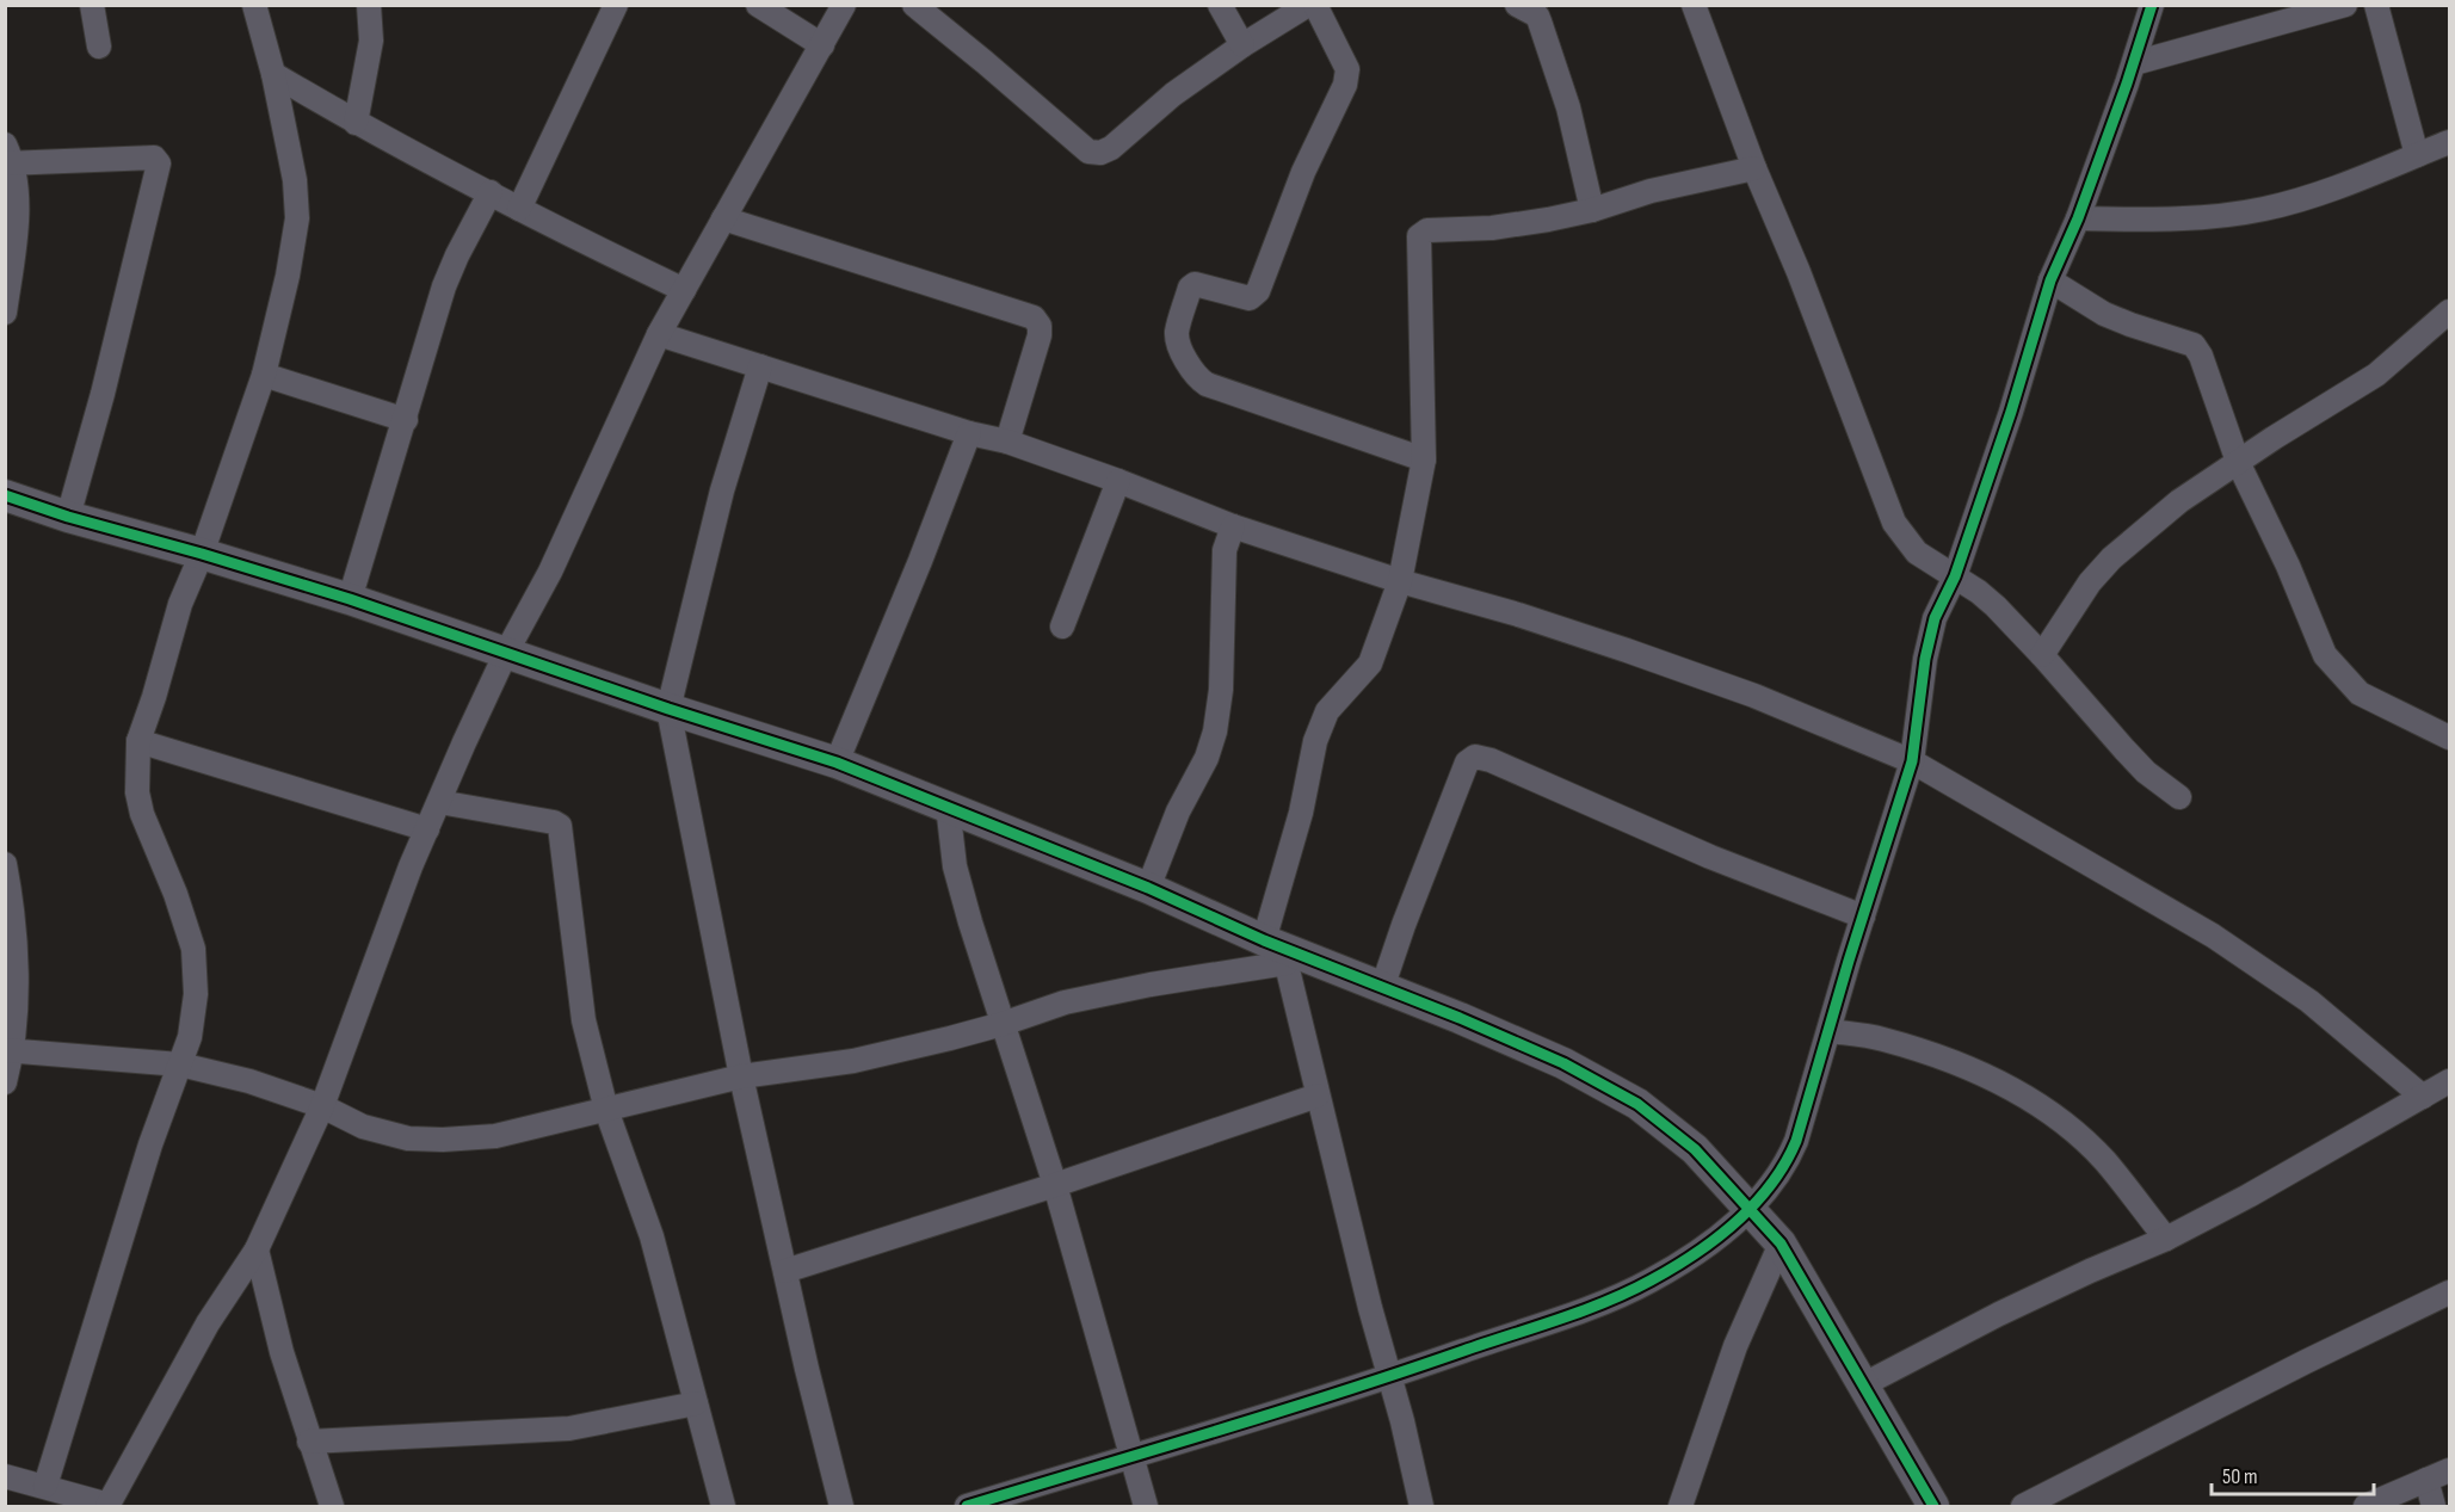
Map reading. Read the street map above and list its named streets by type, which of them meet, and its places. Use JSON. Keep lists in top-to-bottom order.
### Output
{
  "scale_bar": "50 m"
}
